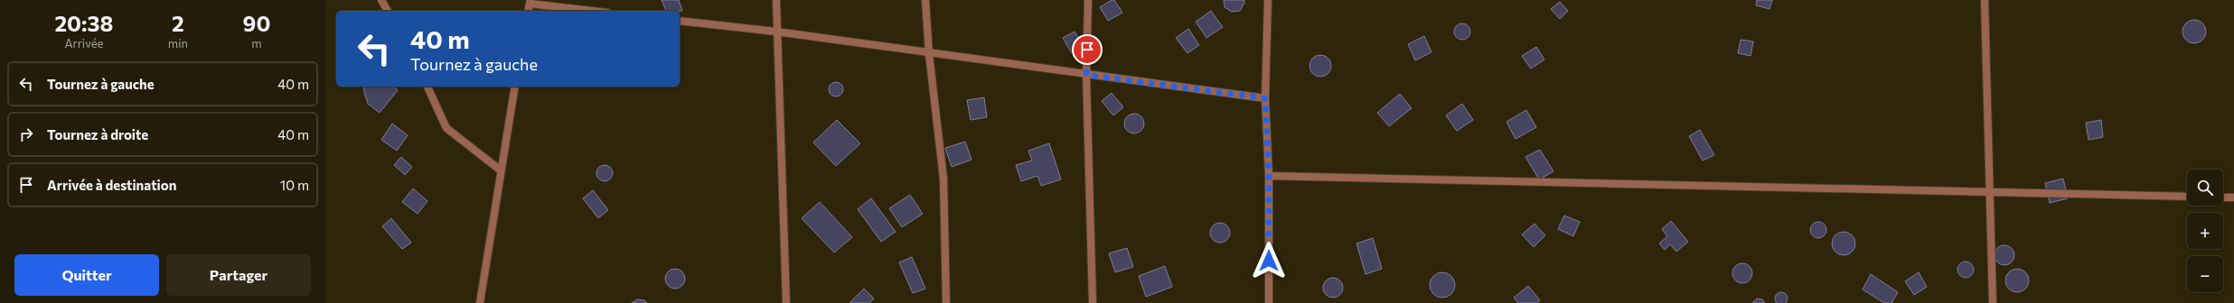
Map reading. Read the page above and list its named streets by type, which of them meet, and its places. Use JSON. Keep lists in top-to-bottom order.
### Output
{
  "page": {
    "eta": [
      "20:38",
      "Arrivée",
      "2",
      "min",
      "90",
      "m"
    ],
    "turn": ["40 m", "Tournez à gauche"],
    "list": [
      {
        "name": "Tournez à gauche",
        "value": "40 m"
      },
      {
        "name": "Tournez à droite",
        "value": "40 m"
      },
      {
        "name": "Arrivée à destination",
        "value": "10 m"
      }
    ],
    "map_buttons": ["+", "−"],
    "buttons": ["Quitter", "Partager"]
  }
}
